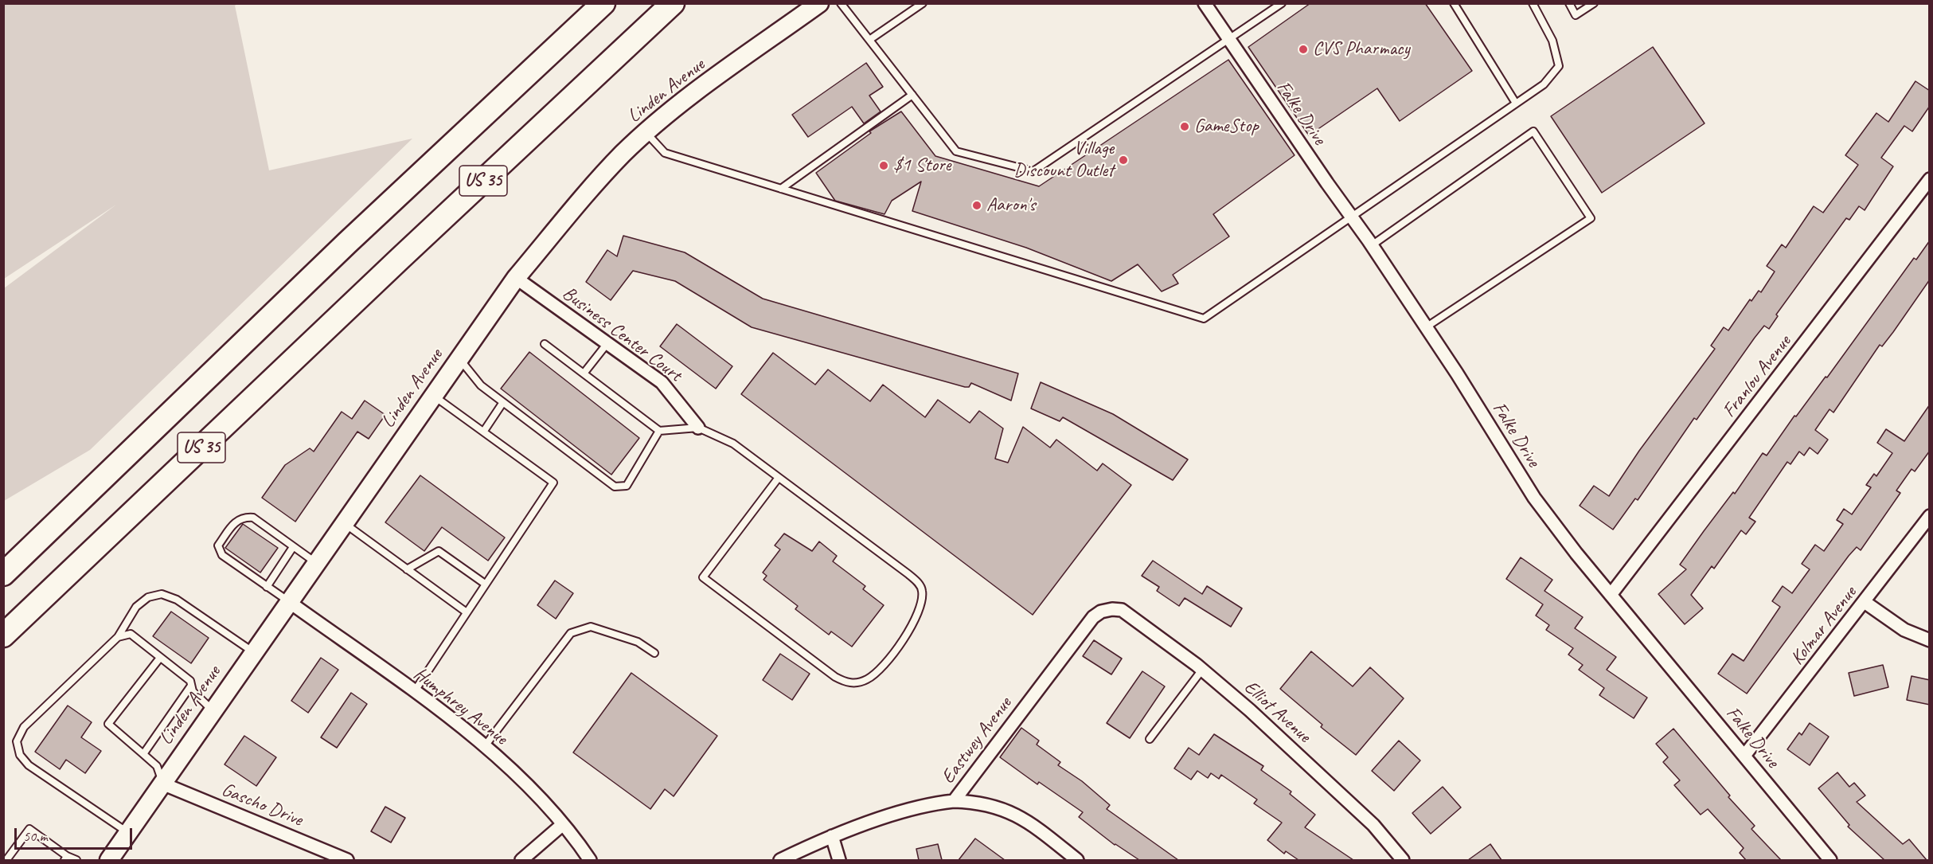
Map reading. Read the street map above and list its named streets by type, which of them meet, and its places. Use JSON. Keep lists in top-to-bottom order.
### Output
{
  "streets": {
    "highway": ["US 35"],
    "main road": ["Linden Avenue"],
    "street": [
      "Falke Drive",
      "Business Center Court",
      "Franlou Avenue",
      "Kolmar Avenue",
      "Humphrey Avenue",
      "Elliot Avenue",
      "Eastwey Avenue",
      "Gascho Drive"
    ]
  },
  "crossings": [
    ["Linden Avenue", "Business Center Court"],
    ["Linden Avenue", "Humphrey Avenue"],
    ["Linden Avenue", "Gascho Drive"],
    ["Falke Drive", "Franlou Avenue"],
    ["Falke Drive", "Kolmar Avenue"],
    ["Elliot Avenue", "Eastwey Avenue"]
  ],
  "places": [
    "CVS Pharmacy",
    "GameStop",
    "Village Discount Outlet",
    "$1 Store",
    "Aaron's"
  ],
  "scale_bar": "50 m"
}
